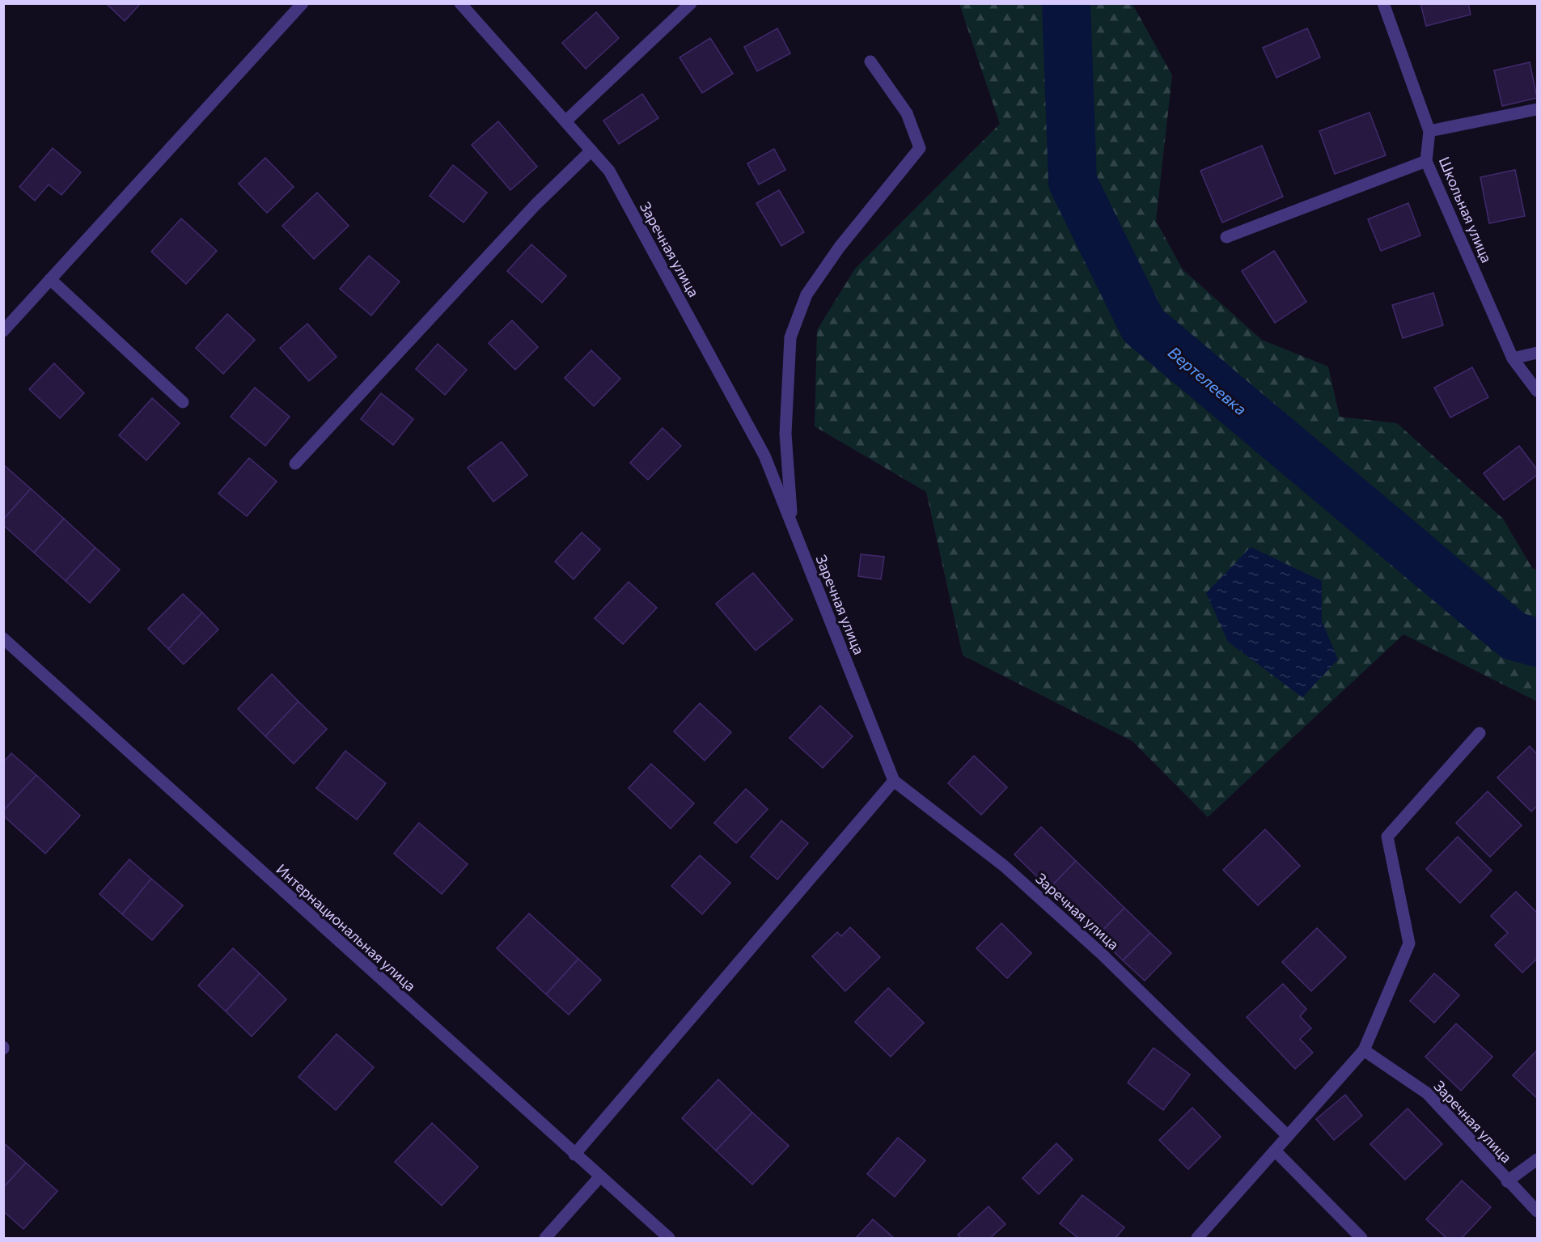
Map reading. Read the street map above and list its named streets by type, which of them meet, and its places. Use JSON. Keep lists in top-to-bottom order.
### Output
{
  "streets": {
    "street": ["Школьная улица", "Заречная улица", "Интернациональная улица"]
  },
  "water": ["Вертелеевка"]
}
